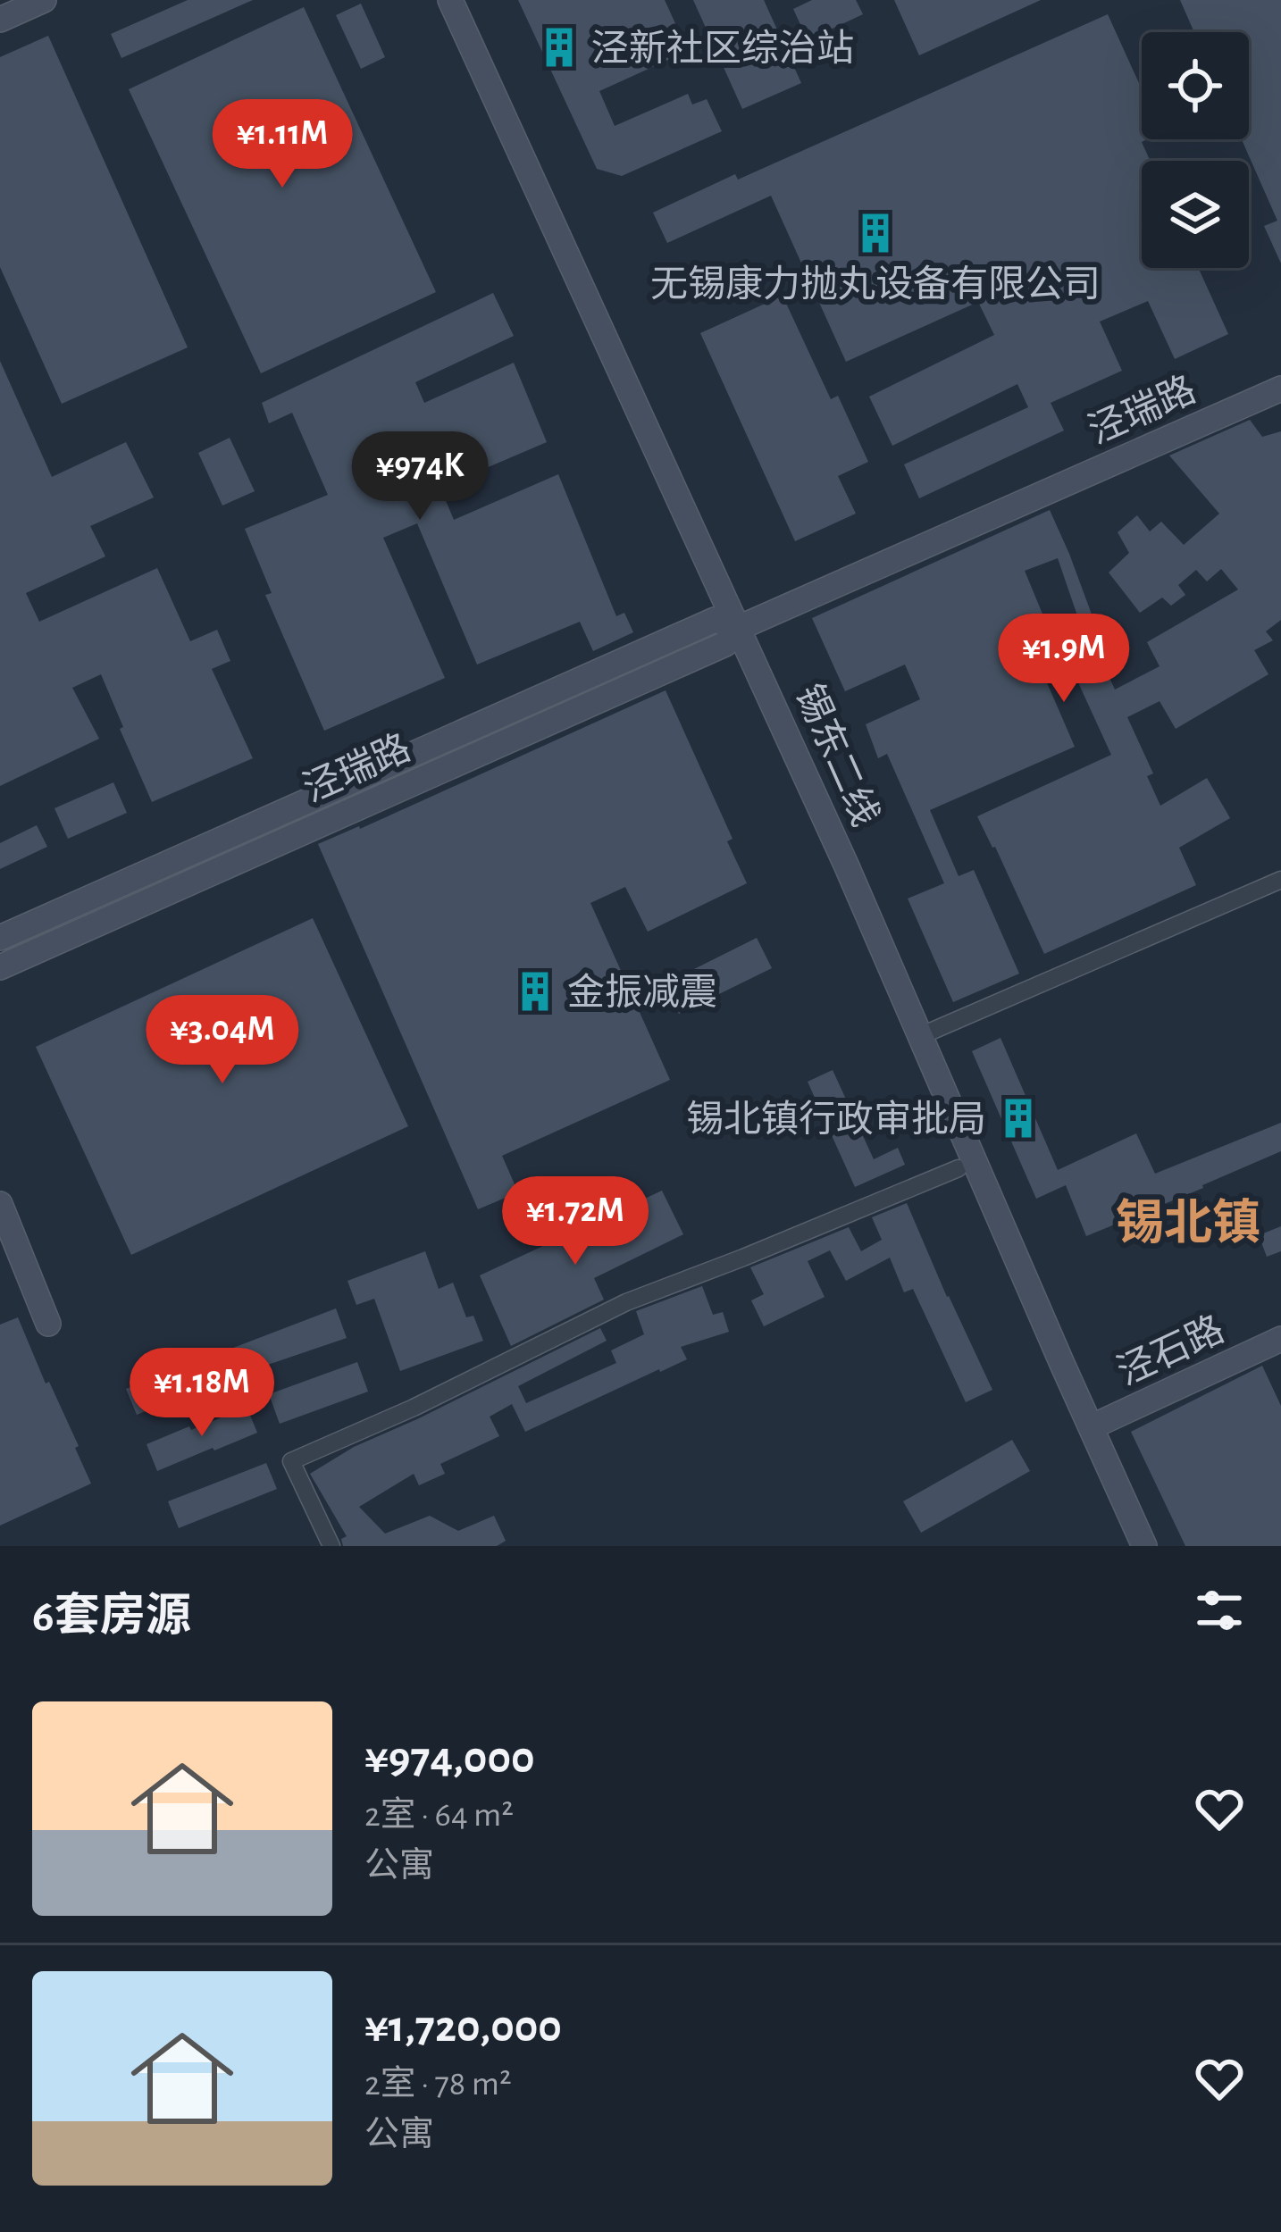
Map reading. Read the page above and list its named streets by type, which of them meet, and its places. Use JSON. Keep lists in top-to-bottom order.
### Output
{
  "streets": {
    "street": ["泾瑞路", "锡东二线", "泾石路"]
  },
  "crossings": [
    ["泾瑞路", "锡东二线"],
    ["锡东二线", "泾石路"]
  ],
  "districts": ["锡北镇"],
  "places": {
    "building": [
      "泾新社区综治站",
      "无锡康力抛丸设备有限公司",
      "金振减震",
      "锡北镇行政审批局"
    ]
  },
  "page": {
    "price": [
      "¥1.11M",
      "¥974K",
      "¥1.9M",
      "¥3.04M",
      "¥1.72M",
      "¥1.18M"
    ],
    "heading": "6套房源",
    "list": [
      {
        "name": "¥974,000",
        "note": "2室 · 64 m² · 公寓"
      },
      {
        "name": "¥1,720,000",
        "note": "2室 · 78 m² · 公寓"
      }
    ]
  }
}
